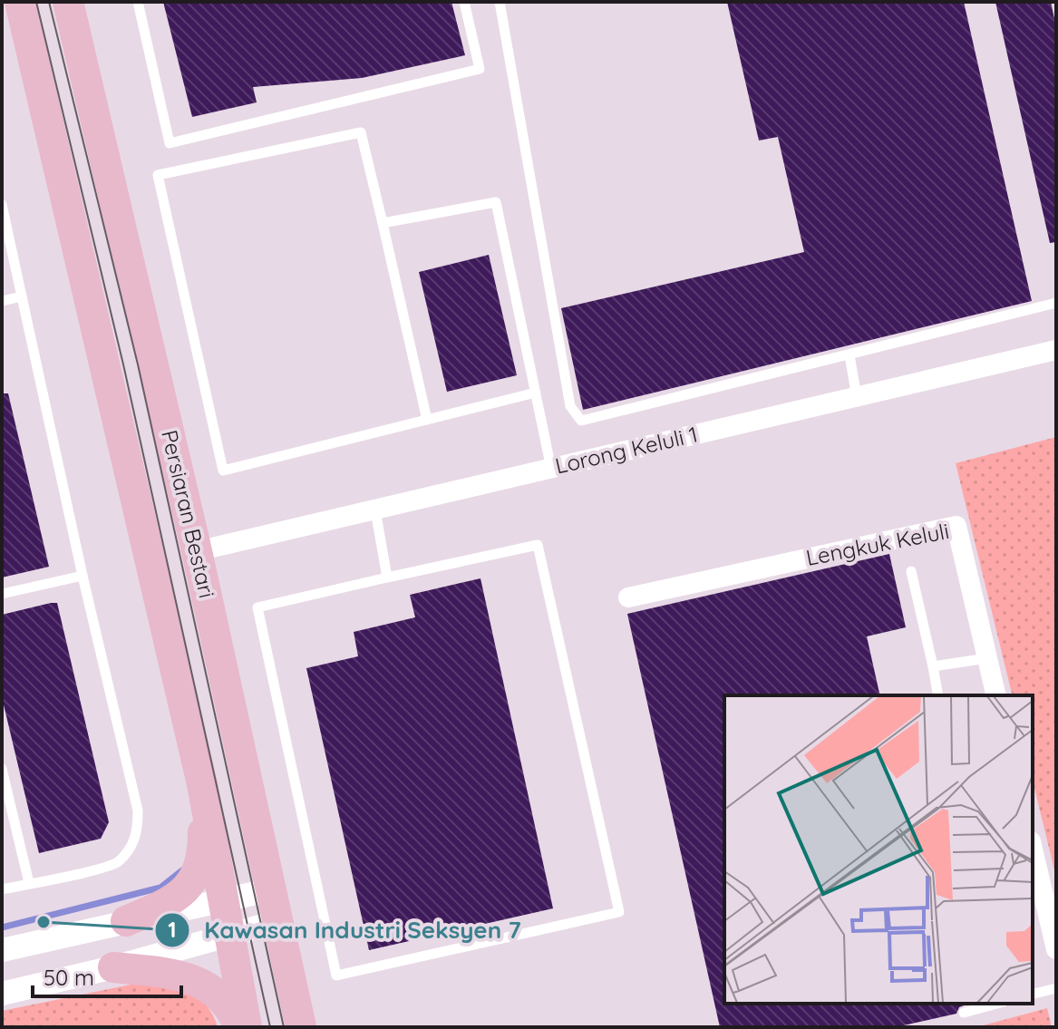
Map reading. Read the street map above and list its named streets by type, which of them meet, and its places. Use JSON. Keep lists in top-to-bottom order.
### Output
{
  "streets": {
    "main road": ["Persiaran Bestari"],
    "street": ["Lorong Keluli 1", "Lengkuk Keluli"]
  },
  "crossings": [
    ["Lorong Keluli 1", "Persiaran Bestari"]
  ],
  "places": ["Kawasan Industri Seksyen 7"],
  "scale_bar": "50 m"
}
